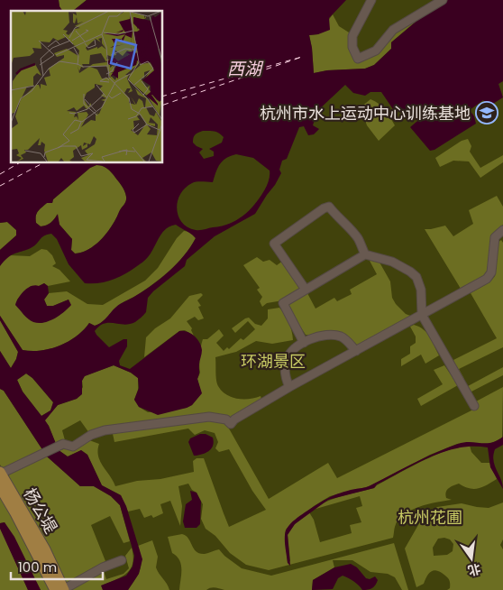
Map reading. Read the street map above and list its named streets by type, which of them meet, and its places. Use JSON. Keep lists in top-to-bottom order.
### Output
{
  "streets": {
    "main road": ["杨公堤"]
  },
  "water": ["西湖"],
  "parks": ["环湖景区", "杭州花圃"],
  "places": {
    "school or university": ["杭州市水上运动中心训练基地"]
  },
  "scale_bar": "100 m",
  "north": "bottom"
}
